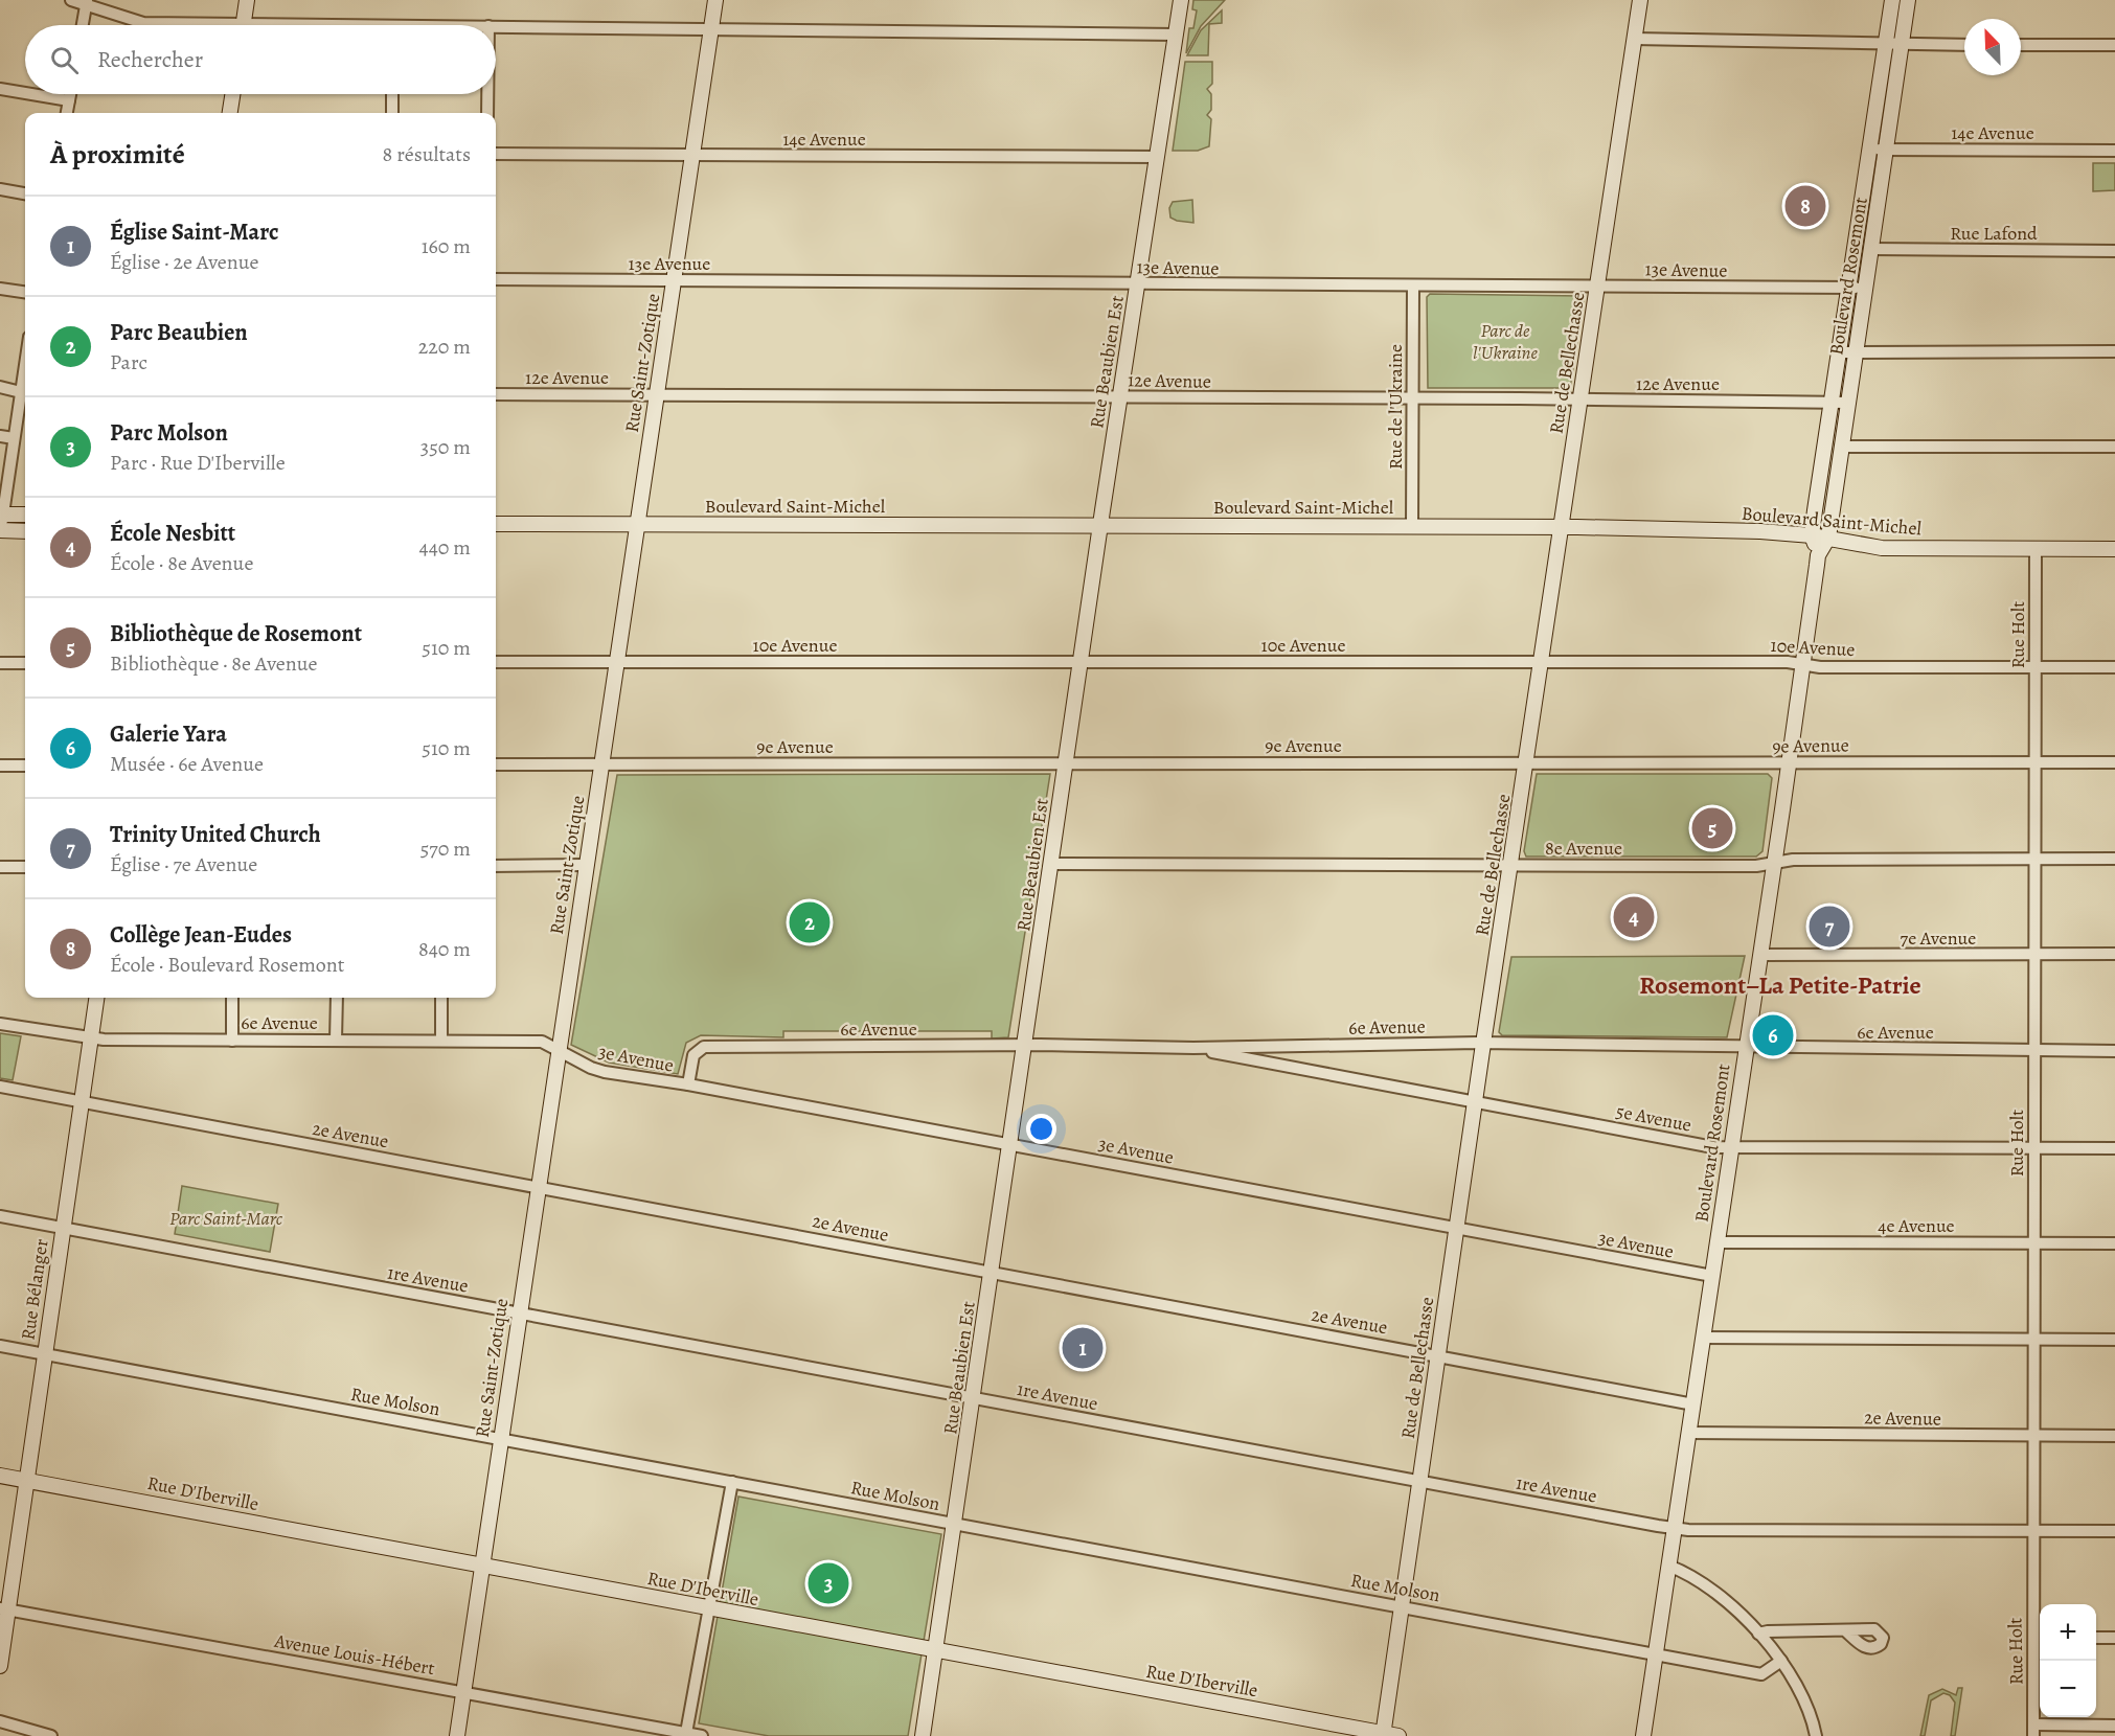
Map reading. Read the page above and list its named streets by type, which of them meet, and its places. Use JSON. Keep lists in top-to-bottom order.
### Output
{
  "streets": {
    "street": [
      "14e Avenue",
      "Rue Lafond",
      "13e Avenue",
      "Boulevard Rosemont",
      "Rue Beaubien Est",
      "Rue Saint-Zotique",
      "Rue de Bellechasse",
      "12e Avenue",
      "Rue de l'Ukraine",
      "Boulevard Saint-Michel",
      "Rue Holt",
      "10e Avenue",
      "9e Avenue",
      "8e Avenue",
      "7e Avenue",
      "6e Avenue",
      "3e Avenue",
      "5e Avenue",
      "2e Avenue",
      "4e Avenue",
      "1re Avenue",
      "Rue Bélanger",
      "Rue Molson",
      "Rue D'Iberville",
      "Avenue Louis-Hébert"
    ]
  },
  "crossings": [
    ["14e Avenue", "Boulevard Rosemont"],
    ["14e Avenue", "Rue Beaubien Est"],
    ["14e Avenue", "Rue Saint-Zotique"],
    ["Rue Lafond", "Boulevard Rosemont"],
    ["13e Avenue", "Boulevard Rosemont"],
    ["13e Avenue", "Rue Beaubien Est"],
    ["13e Avenue", "Rue Saint-Zotique"],
    ["13e Avenue", "Rue de Bellechasse"],
    ["13e Avenue", "Rue de l'Ukraine"],
    ["Boulevard Rosemont", "12e Avenue"],
    ["Boulevard Rosemont", "Boulevard Saint-Michel"],
    ["Boulevard Rosemont", "10e Avenue"],
    ["Boulevard Rosemont", "9e Avenue"],
    ["Boulevard Rosemont", "8e Avenue"],
    ["Boulevard Rosemont", "7e Avenue"],
    ["Boulevard Rosemont", "6e Avenue"],
    ["Boulevard Rosemont", "3e Avenue"],
    ["Boulevard Rosemont", "5e Avenue"],
    ["Boulevard Rosemont", "2e Avenue"],
    ["Boulevard Rosemont", "4e Avenue"],
    ["Boulevard Rosemont", "1re Avenue"],
    ["Boulevard Rosemont", "Rue Molson"],
    ["Rue Beaubien Est", "12e Avenue"],
    ["Rue Beaubien Est", "Boulevard Saint-Michel"],
    ["Rue Beaubien Est", "10e Avenue"],
    ["Rue Beaubien Est", "9e Avenue"],
    ["Rue Beaubien Est", "8e Avenue"],
    ["Rue Beaubien Est", "6e Avenue"],
    ["Rue Beaubien Est", "3e Avenue"],
    ["Rue Beaubien Est", "2e Avenue"],
    ["Rue Beaubien Est", "1re Avenue"],
    ["Rue Beaubien Est", "Rue Molson"],
    ["Rue Beaubien Est", "Rue D'Iberville"],
    ["Rue Saint-Zotique", "12e Avenue"],
    ["Rue Saint-Zotique", "Boulevard Saint-Michel"],
    ["Rue Saint-Zotique", "10e Avenue"],
    ["Rue Saint-Zotique", "9e Avenue"],
    ["Rue Saint-Zotique", "6e Avenue"],
    ["Rue Saint-Zotique", "3e Avenue"],
    ["Rue Saint-Zotique", "2e Avenue"],
    ["Rue Saint-Zotique", "1re Avenue"],
    ["Rue Saint-Zotique", "Rue Molson"],
    ["Rue Saint-Zotique", "Rue D'Iberville"],
    ["Rue Saint-Zotique", "Avenue Louis-Hébert"],
    ["Rue de Bellechasse", "12e Avenue"],
    ["Rue de Bellechasse", "Boulevard Saint-Michel"],
    ["Rue de Bellechasse", "10e Avenue"],
    ["Rue de Bellechasse", "9e Avenue"],
    ["Rue de Bellechasse", "8e Avenue"],
    ["Rue de Bellechasse", "6e Avenue"],
    ["Rue de Bellechasse", "3e Avenue"],
    ["Rue de Bellechasse", "5e Avenue"],
    ["Rue de Bellechasse", "2e Avenue"],
    ["Rue de Bellechasse", "1re Avenue"],
    ["Rue de Bellechasse", "Rue Molson"],
    ["Rue de Bellechasse", "Rue D'Iberville"],
    ["12e Avenue", "Rue de l'Ukraine"],
    ["Rue de l'Ukraine", "Boulevard Saint-Michel"],
    ["Boulevard Saint-Michel", "Rue Holt"],
    ["Rue Holt", "10e Avenue"],
    ["Rue Holt", "9e Avenue"],
    ["Rue Holt", "8e Avenue"],
    ["Rue Holt", "7e Avenue"],
    ["Rue Holt", "6e Avenue"],
    ["Rue Holt", "5e Avenue"],
    ["Rue Holt", "2e Avenue"],
    ["Rue Holt", "4e Avenue"],
    ["Rue Holt", "1re Avenue"],
    ["6e Avenue", "3e Avenue"],
    ["6e Avenue", "5e Avenue"],
    ["6e Avenue", "Rue Bélanger"],
    ["2e Avenue", "Rue Bélanger"],
    ["1re Avenue", "Rue Bélanger"],
    ["Rue Bélanger", "Rue Molson"],
    ["Rue Bélanger", "Rue D'Iberville"],
    ["Rue Bélanger", "Avenue Louis-Hébert"]
  ],
  "districts": ["Rosemont–La Petite-Patrie"],
  "parks": ["Parc de l'Ukraine", "Parc Saint-Marc"],
  "north": "top left",
  "page": {
    "search": "Rechercher",
    "heading": ["À proximité", "8 résultats"],
    "pins": [
      "8",
      "5",
      "4",
      "2",
      "7",
      "6",
      "1",
      "3"
    ],
    "list": [
      {
        "mark": "1",
        "name": "Église Saint-Marc",
        "note": "Église · 2e Avenue",
        "value": "160 m"
      },
      {
        "mark": "2",
        "name": "Parc Beaubien",
        "note": "Parc",
        "value": "220 m"
      },
      {
        "mark": "3",
        "name": "Parc Molson",
        "note": "Parc · Rue D'Iberville",
        "value": "350 m"
      },
      {
        "mark": "4",
        "name": "École Nesbitt",
        "note": "École · 8e Avenue",
        "value": "440 m"
      },
      {
        "mark": "5",
        "name": "Bibliothèque de Rosemont",
        "note": "Bibliothèque · 8e Avenue",
        "value": "510 m"
      },
      {
        "mark": "6",
        "name": "Galerie Yara",
        "note": "Musée · 6e Avenue",
        "value": "510 m"
      },
      {
        "mark": "7",
        "name": "Trinity United Church",
        "note": "Église · 7e Avenue",
        "value": "570 m"
      },
      {
        "mark": "8",
        "name": "Collège Jean-Eudes",
        "note": "École · Boulevard Rosemont",
        "value": "840 m"
      }
    ],
    "map_buttons": ["+", "−"]
  }
}
